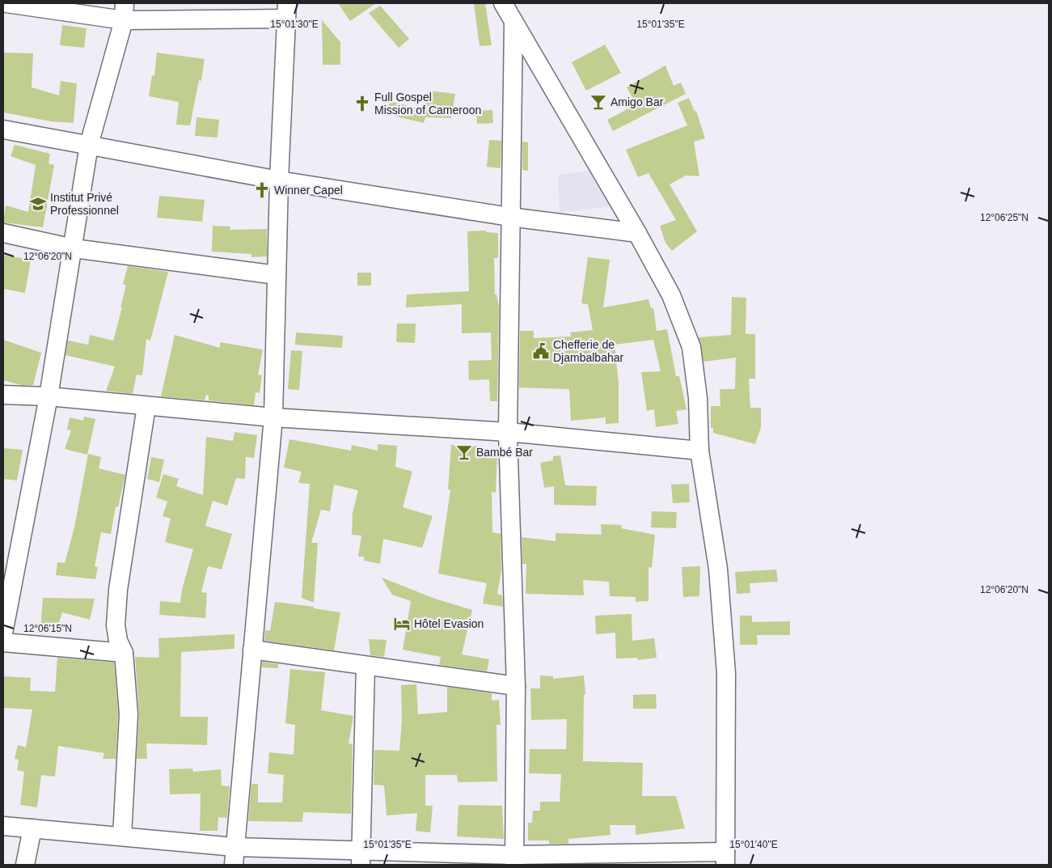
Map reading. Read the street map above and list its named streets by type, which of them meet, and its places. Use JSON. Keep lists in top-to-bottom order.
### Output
{
  "places": {
    "bar": ["Amigo Bar", "Bambé Bar"],
    "church": ["Full Gospel Mission of Cameroon", "Winner Capel"],
    "school or university": ["Institut Privé Professionnel"],
    "public building": ["Chefferie de Djambalbahar"],
    "hotel": ["Hôtel Evasion"]
  },
  "coordinates": [
    "15°01'30\"E",
    "15°01'35\"E",
    "12°06'25\"N",
    "12°06'20\"N",
    "12°06'15\"N",
    "15°01'40\"E"
  ]
}
